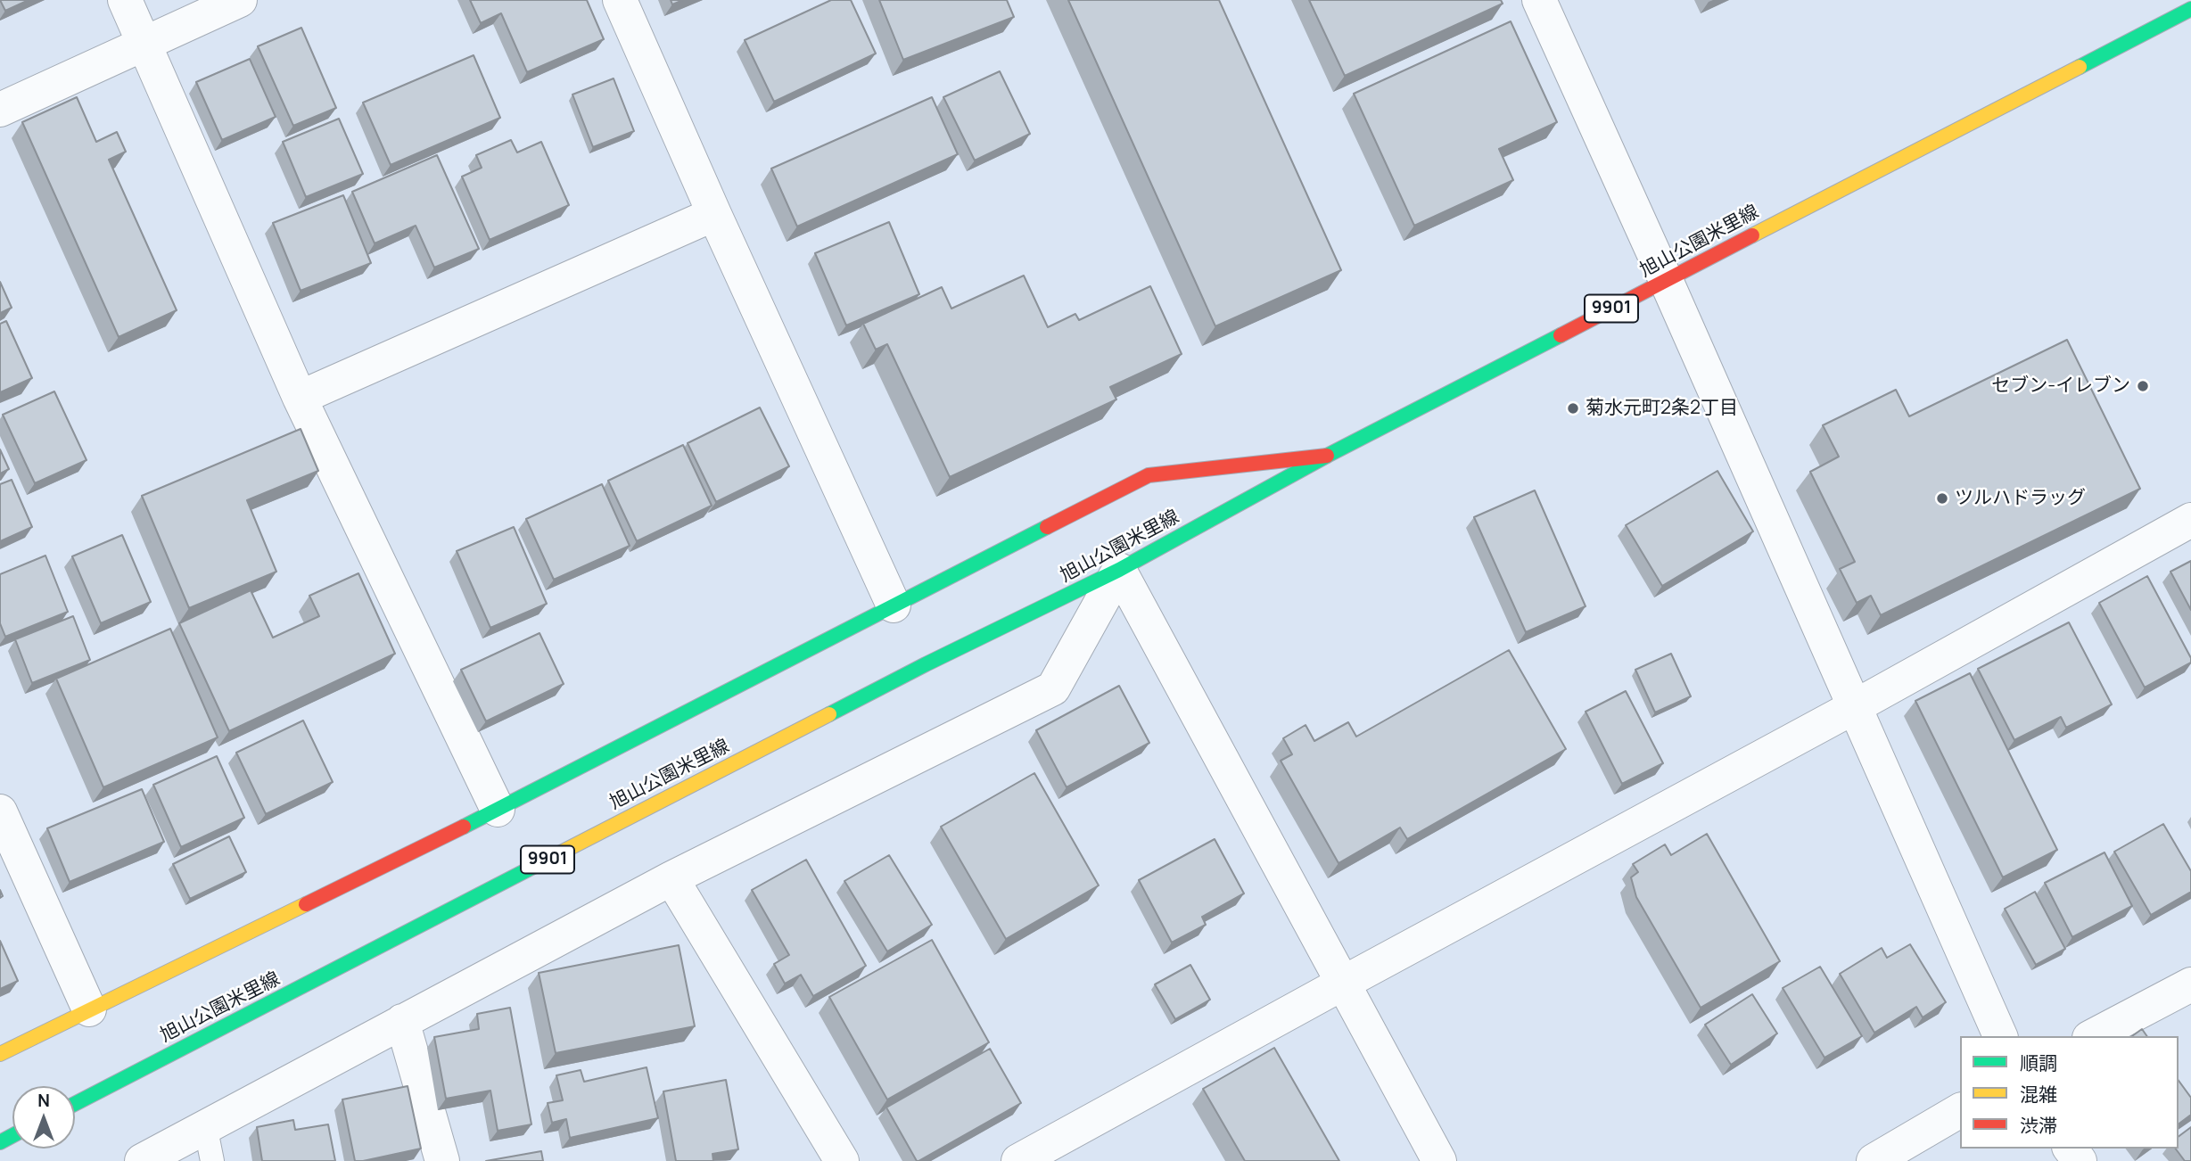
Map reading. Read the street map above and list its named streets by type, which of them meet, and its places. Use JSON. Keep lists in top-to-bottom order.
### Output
{
  "streets": {
    "main road": ["旭山公園米里線", "9901"]
  },
  "places": ["セブン-イレブン", "菊水元町2条2丁目", "ツルハドラッグ"],
  "legend": ["順調", "混雑", "渋滞"],
  "north": "top"
}
